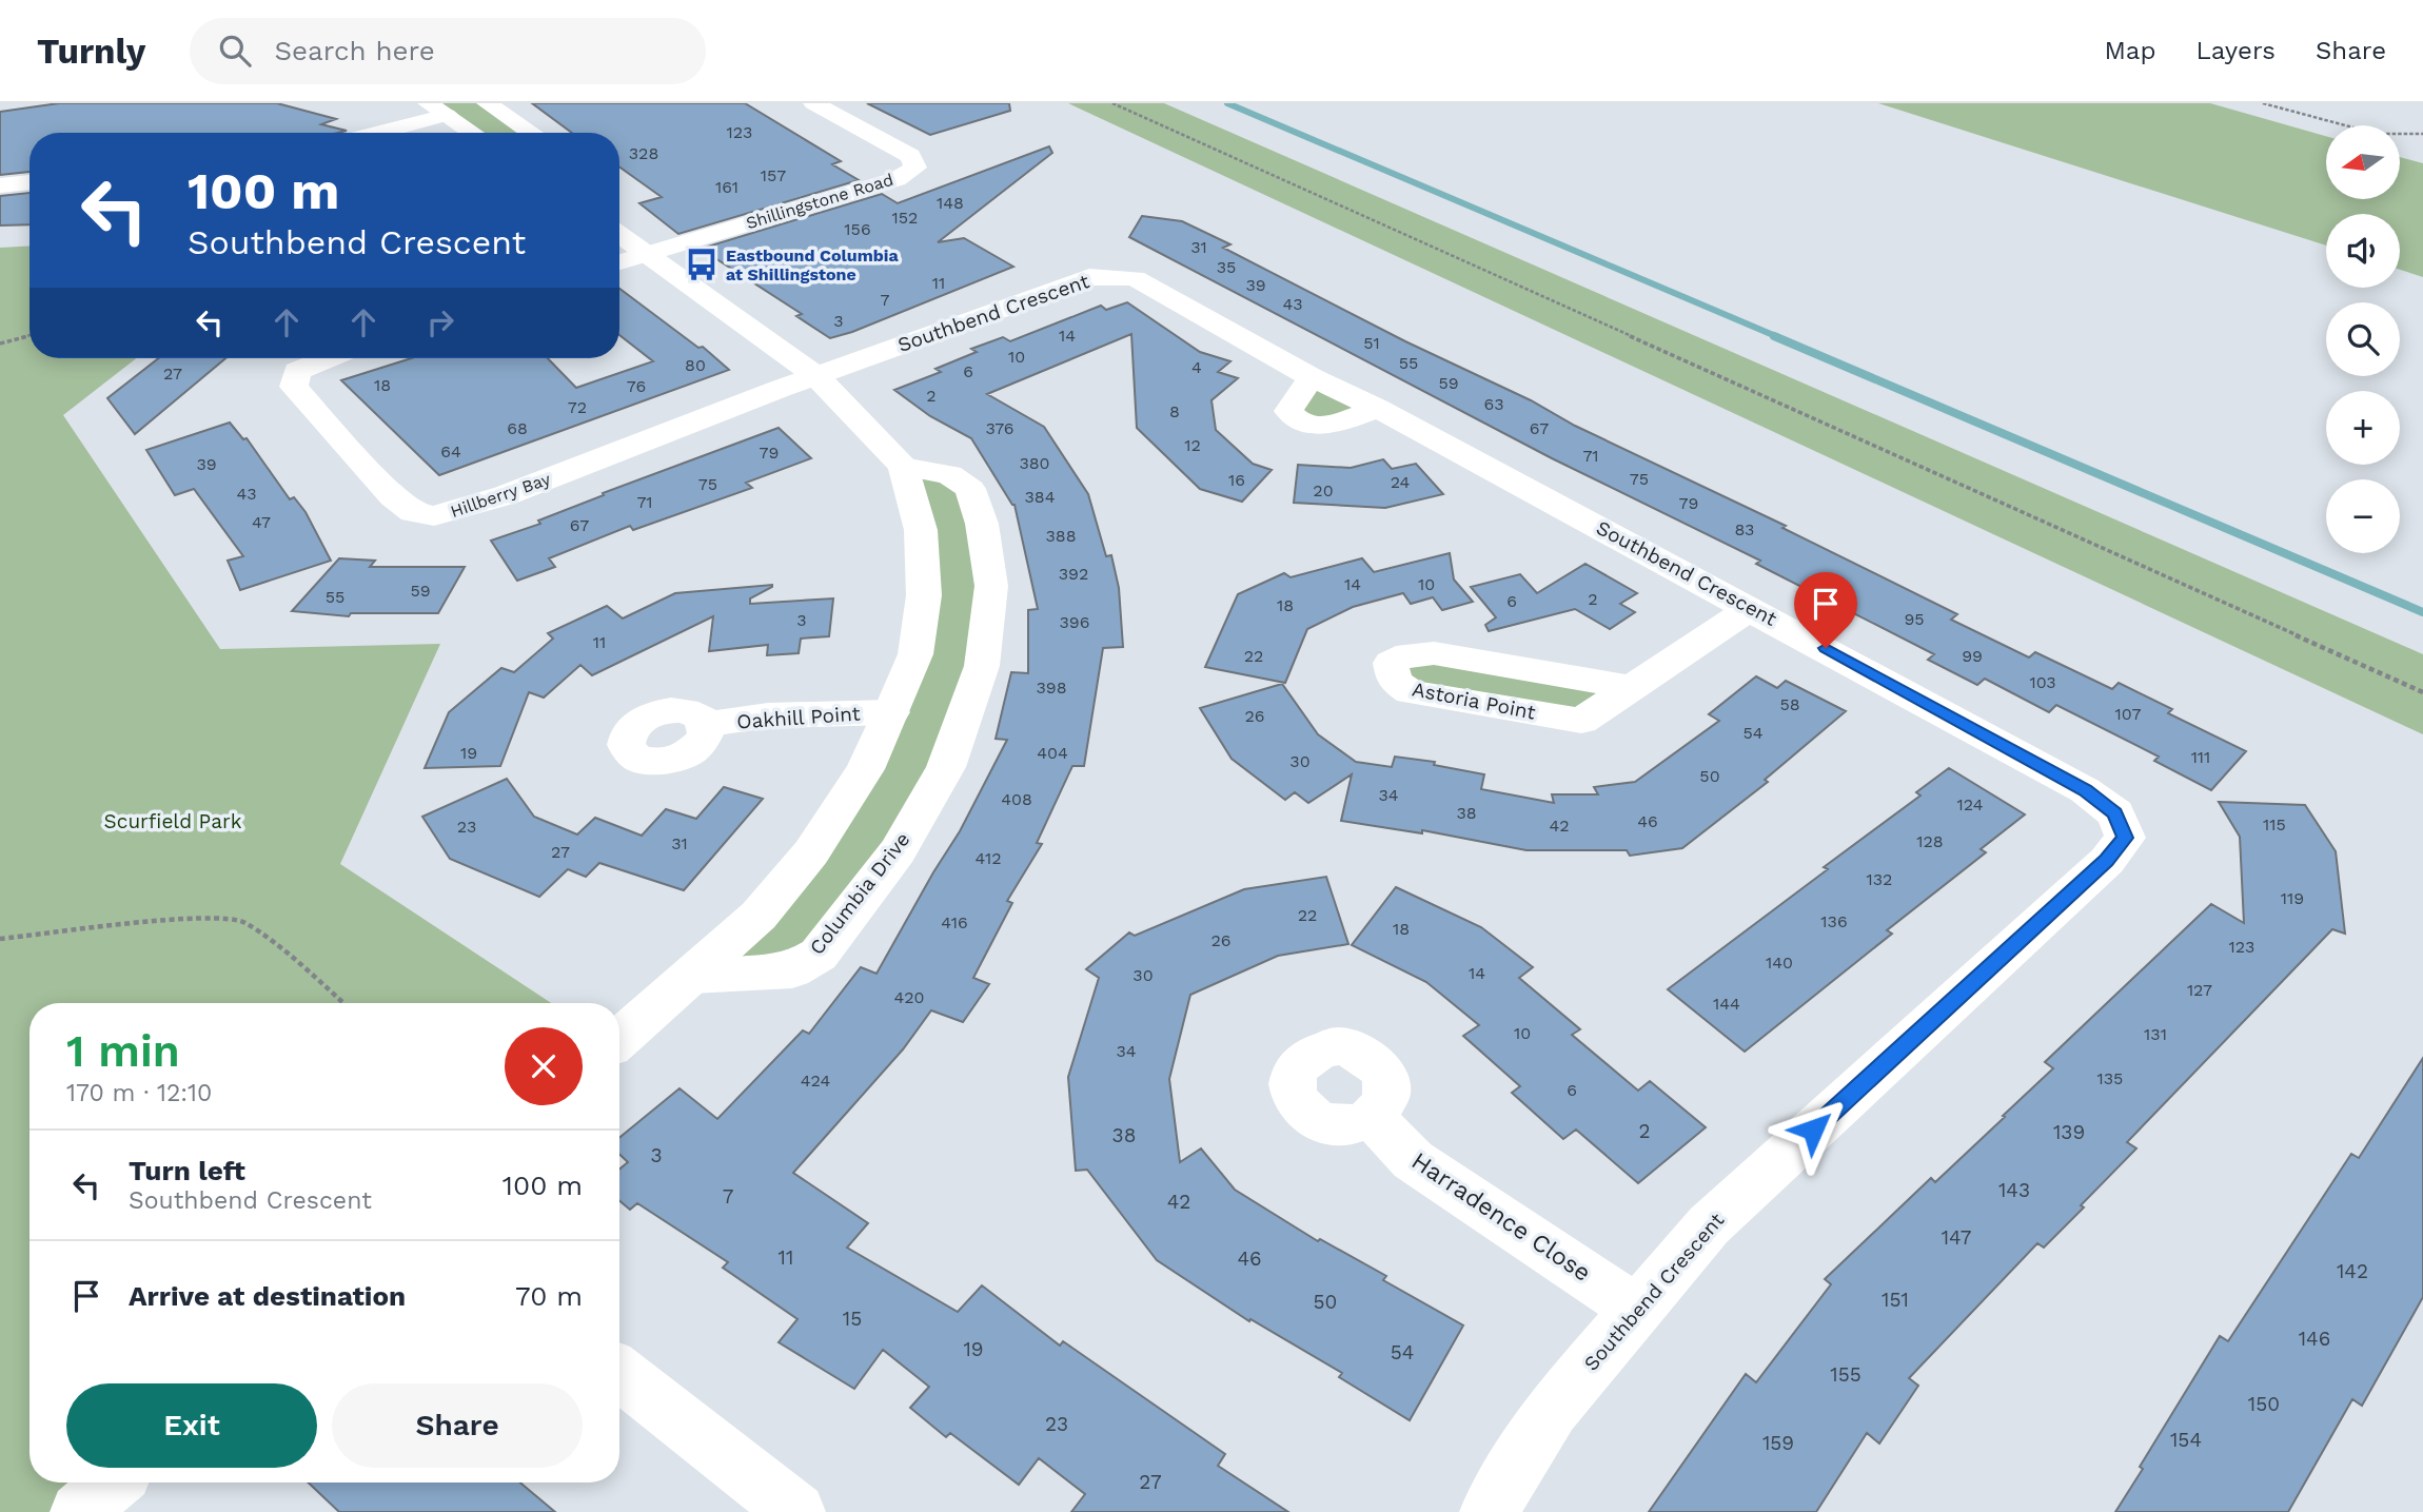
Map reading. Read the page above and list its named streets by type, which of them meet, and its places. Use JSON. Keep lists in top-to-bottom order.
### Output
{
  "streets": {
    "street": [
      "Shillingstone Road",
      "Southbend Crescent",
      "Hillberry Bay",
      "Astoria Point",
      "Oakhill Point",
      "Columbia Drive",
      "Harradence Close"
    ]
  },
  "crossings": [
    ["Southbend Crescent", "Hillberry Bay"],
    ["Southbend Crescent", "Astoria Point"],
    ["Southbend Crescent", "Harradence Close"]
  ],
  "parks": ["Scurfield Park"],
  "places": {
    "bus stop": ["Eastbound Columbia at Shillingstone"]
  },
  "house_numbers": [
    "123",
    "328",
    "157",
    "161",
    "148",
    "152",
    "156",
    "31",
    "35",
    "11",
    "39",
    "7",
    "43",
    "3",
    "14",
    "51",
    "10",
    "55",
    "80",
    "4",
    "6",
    "27",
    "59",
    "18",
    "76",
    "2",
    "63",
    "72",
    "8",
    "68",
    "376",
    "67",
    "12",
    "64",
    "79",
    "71",
    "380",
    "39",
    "75",
    "16",
    "24",
    "75",
    "20",
    "43",
    "384",
    "71",
    "79",
    "47",
    "67",
    "83",
    "388",
    "392",
    "14",
    "10",
    "59",
    "55",
    "2",
    "6",
    "18",
    "95",
    "3",
    "396",
    "11",
    "22",
    "99",
    "103",
    "398",
    "58",
    "107",
    "26",
    "54",
    "19",
    "404",
    "111",
    "30",
    "50",
    "34",
    "408",
    "124",
    "38",
    "46",
    "115",
    "42",
    "23",
    "128",
    "31",
    "27",
    "412",
    "132",
    "119",
    "22",
    "136",
    "416",
    "18",
    "26",
    "123",
    "140",
    "14",
    "30",
    "127",
    "420",
    "144",
    "10",
    "131",
    "34",
    "135",
    "424",
    "6",
    "2",
    "139",
    "38",
    "3",
    "143",
    "7",
    "42",
    "147",
    "11",
    "46",
    "142",
    "151",
    "50",
    "15",
    "146",
    "19",
    "54",
    "155",
    "150",
    "23",
    "154",
    "159",
    "27"
  ],
  "north": "left",
  "page": {
    "header": "Turnly",
    "search": "Search here",
    "nav": ["Map", "Layers", "Share"],
    "map_buttons": ["+", "−"],
    "turn": ["100 m", "Southbend Crescent"],
    "heading": ["1 min", "170 m · 12:10"],
    "list": [
      {
        "name": "Turn left",
        "note": "Southbend Crescent",
        "value": "100 m"
      },
      {
        "name": "Arrive at destination",
        "value": "70 m"
      }
    ],
    "buttons": ["Exit", "Share"]
  }
}
